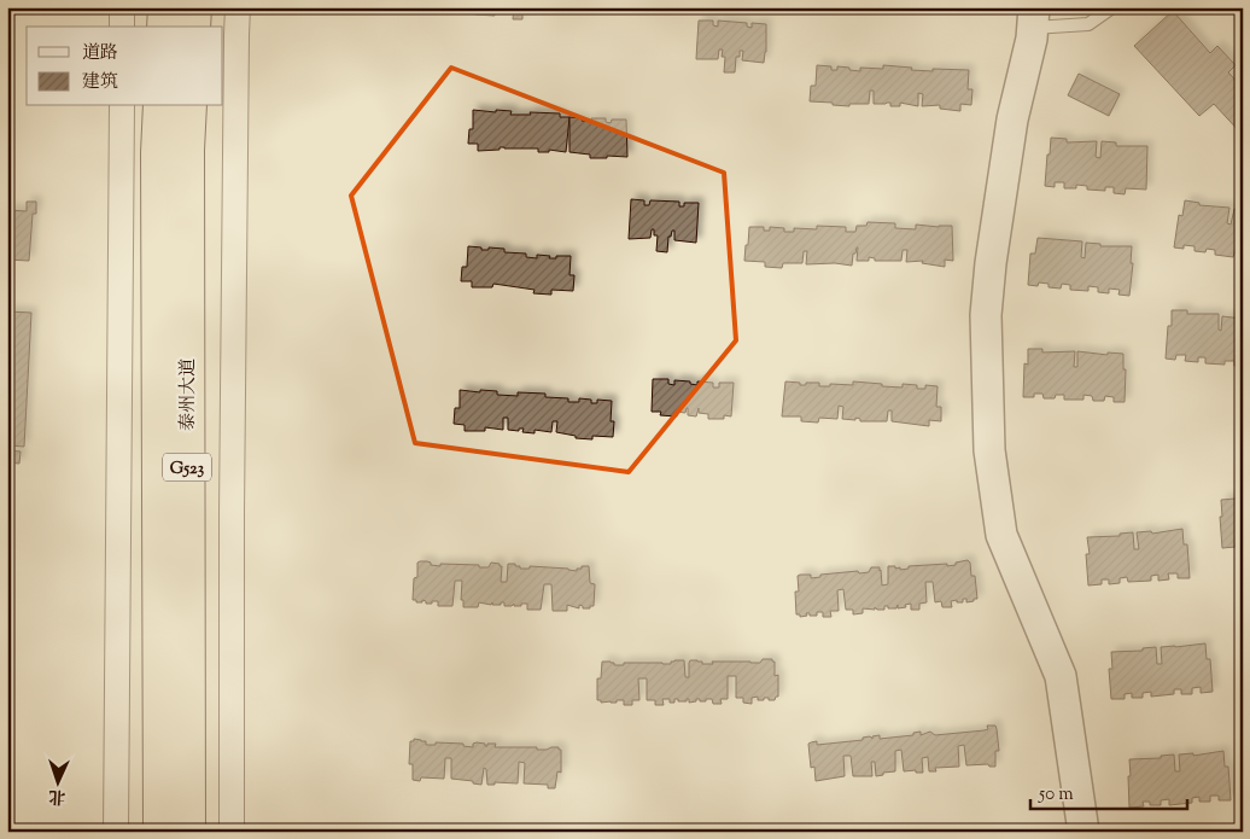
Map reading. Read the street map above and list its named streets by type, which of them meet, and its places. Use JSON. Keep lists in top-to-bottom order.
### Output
{
  "streets": {
    "highway": ["泰州大道", "G523"]
  },
  "legend": ["道路", "建筑"],
  "scale_bar": "50 m",
  "north": "bottom"
}
